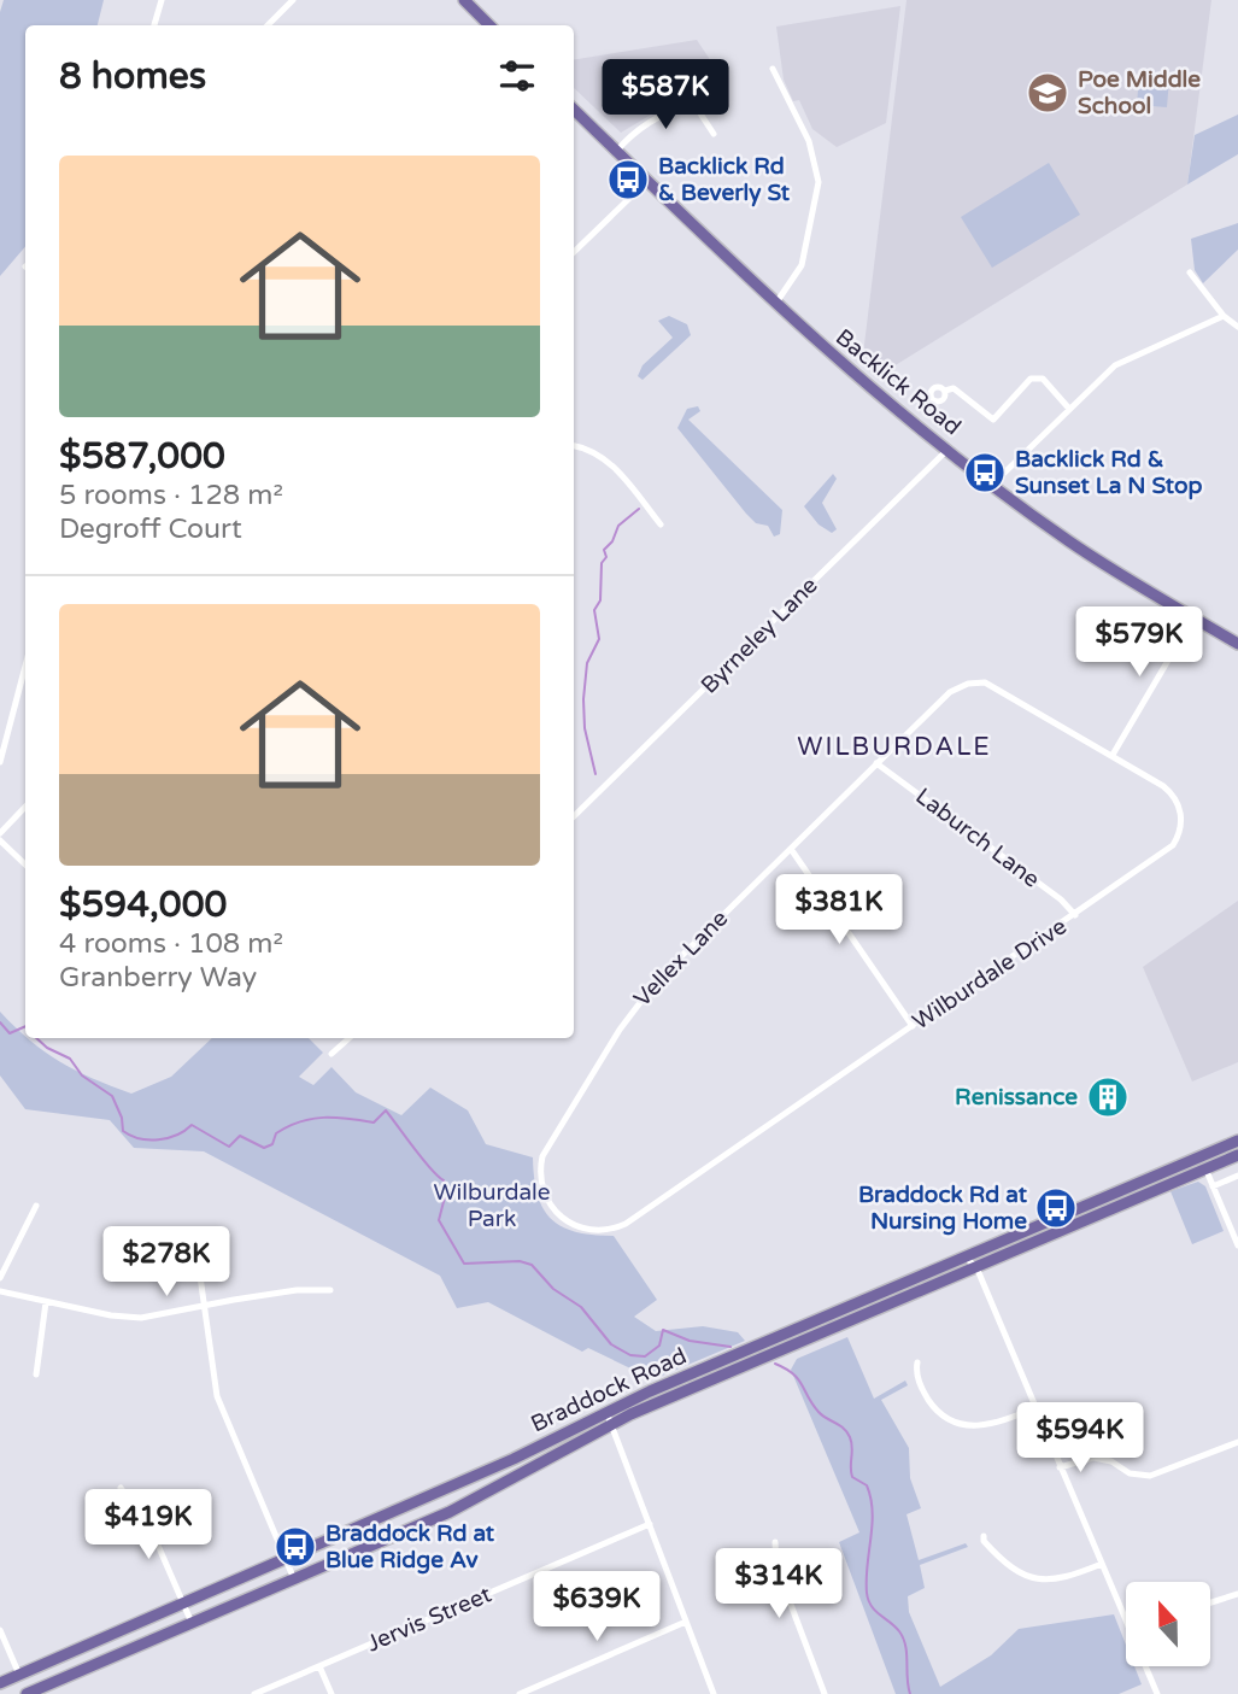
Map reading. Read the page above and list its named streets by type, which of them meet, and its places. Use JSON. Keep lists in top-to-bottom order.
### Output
{
  "streets": {
    "main road": ["Backlick Road", "Braddock Road"],
    "street": [
      "Byrneley Lane",
      "Laburch Lane",
      "Vellex Lane",
      "Wilburdale Drive",
      "Jervis Street"
    ]
  },
  "crossings": [
    ["Backlick Road", "Byrneley Lane"],
    ["Laburch Lane", "Vellex Lane"],
    ["Laburch Lane", "Wilburdale Drive"],
    ["Vellex Lane", "Wilburdale Drive"]
  ],
  "districts": ["WILBURDALE"],
  "parks": ["Wilburdale Park"],
  "places": {
    "school or university": ["Poe Middle School"],
    "bus stop": [
      "Backlick Rd & Beverly St",
      "Backlick Rd & Sunset La N Stop",
      "Braddock Rd at Nursing Home",
      "Braddock Rd at Blue Ridge Av"
    ],
    "building": ["Renissance"]
  },
  "north": "top",
  "page": {
    "heading": "8 homes",
    "price": [
      "$587K",
      "$579K",
      "$381K",
      "$278K",
      "$594K",
      "$419K",
      "$314K",
      "$639K"
    ],
    "list": [
      {
        "name": "$587,000",
        "note": "5 rooms · 128 m² · Degroff Court"
      },
      {
        "name": "$594,000",
        "note": "4 rooms · 108 m² · Granberry Way"
      }
    ]
  }
}
